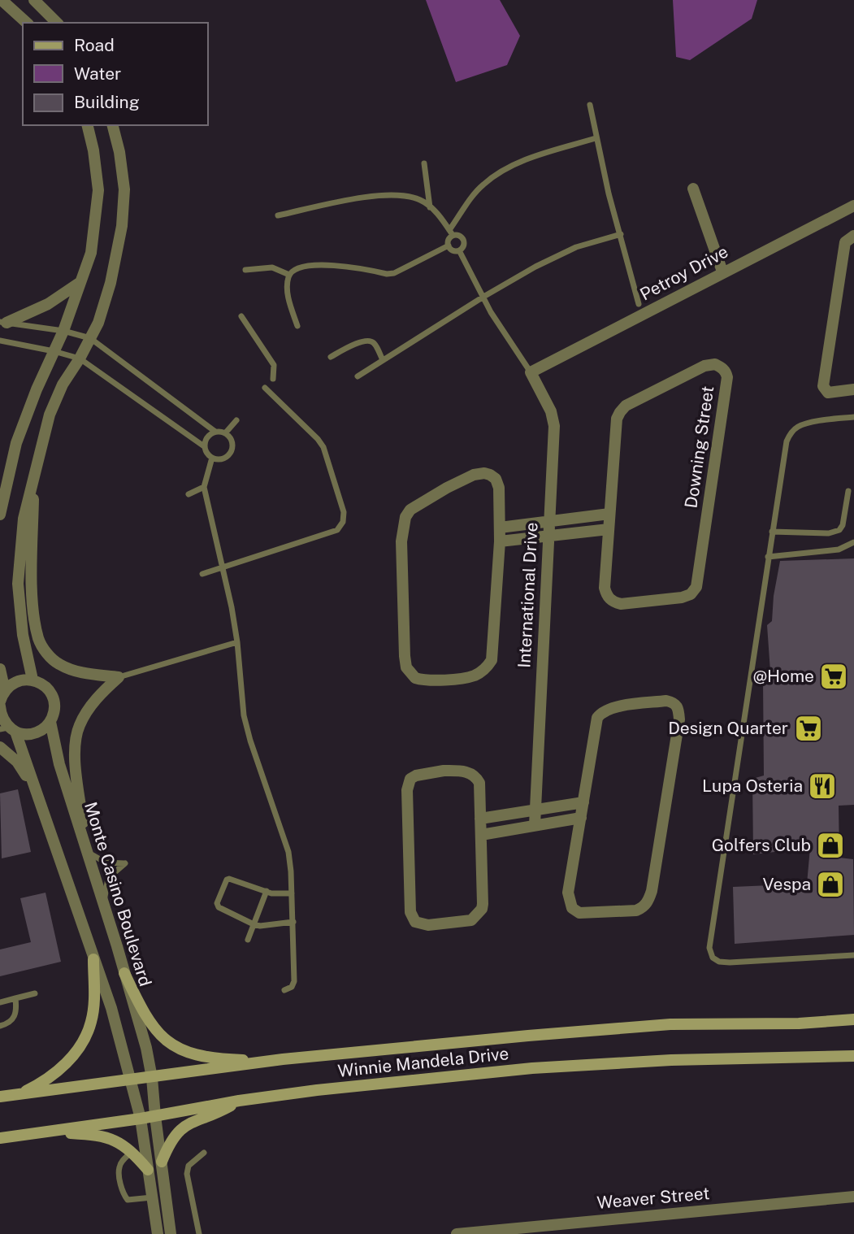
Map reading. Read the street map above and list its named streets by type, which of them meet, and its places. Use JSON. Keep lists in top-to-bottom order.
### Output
{
  "streets": {
    "main road": ["Winnie Mandela Drive"],
    "street": [
      "Petroy Drive",
      "Downing Street",
      "International Drive",
      "Monte Casino Boulevard",
      "Weaver Street"
    ]
  },
  "crossings": [
    ["Petroy Drive", "International Drive"],
    ["Monte Casino Boulevard", "Winnie Mandela Drive"]
  ],
  "places": {
    "supermarket": ["@Home", "Design Quarter"],
    "restaurant": ["Lupa Osteria"],
    "shop": ["Golfers Club", "Vespa"]
  },
  "legend": ["Road", "Water", "Building"]
}
